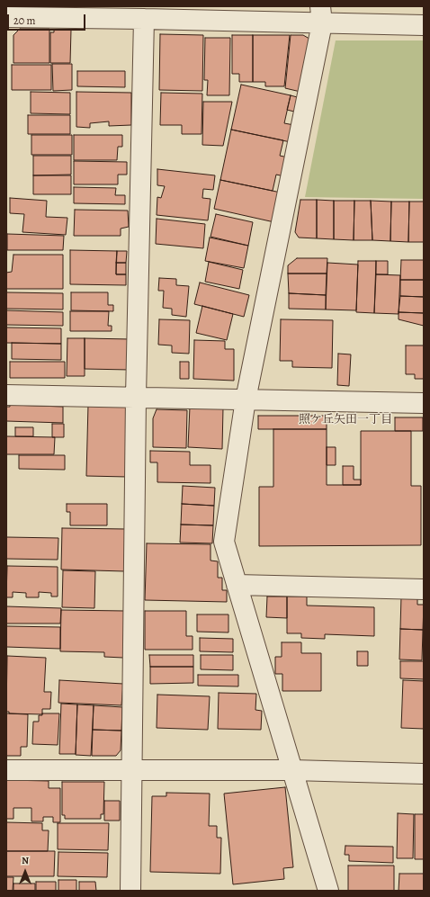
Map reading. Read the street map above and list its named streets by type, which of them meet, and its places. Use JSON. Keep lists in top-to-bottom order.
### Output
{
  "districts": ["照ケ丘矢田一丁目"],
  "scale_bar": "20 m",
  "north": "top"
}
